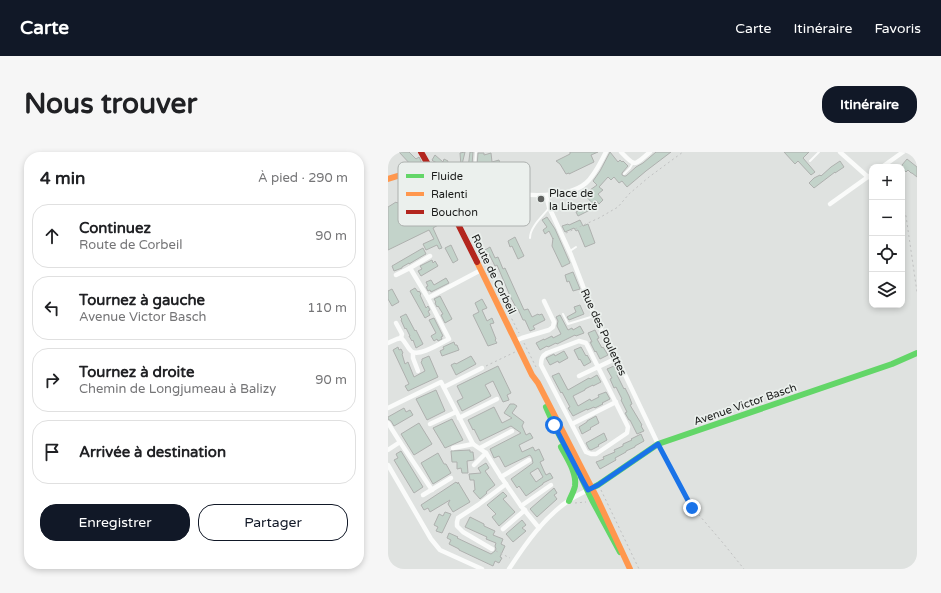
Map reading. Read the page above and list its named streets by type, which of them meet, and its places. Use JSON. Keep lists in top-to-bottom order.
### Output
{
  "streets": {
    "main road": ["Route de Corbeil", "Avenue Victor Basch"],
    "street": ["Rue des Poulettes"]
  },
  "crossings": [
    ["Route de Corbeil", "Avenue Victor Basch"],
    ["Rue des Poulettes", "Avenue Victor Basch"]
  ],
  "places": ["Place de la Liberté"],
  "legend": ["Fluide", "Ralenti", "Bouchon"],
  "page": {
    "header": "Carte",
    "nav": ["Carte", "Itinéraire", "Favoris"],
    "buttons": [
      "Itinéraire",
      ["Enregistrer", "Partager"]
    ],
    "title": "Nous trouver",
    "heading": ["4 min", "À pied · 290 m"],
    "map_buttons": ["+", "−"],
    "list": [
      ["Continuez", "Route de Corbeil", "90 m"],
      ["Tournez à gauche", "Avenue Victor Basch", "110 m"],
      ["Tournez à droite", "Chemin de Longjumeau à Balizy", "90 m"],
      "Arrivée à destination"
    ]
  }
}
